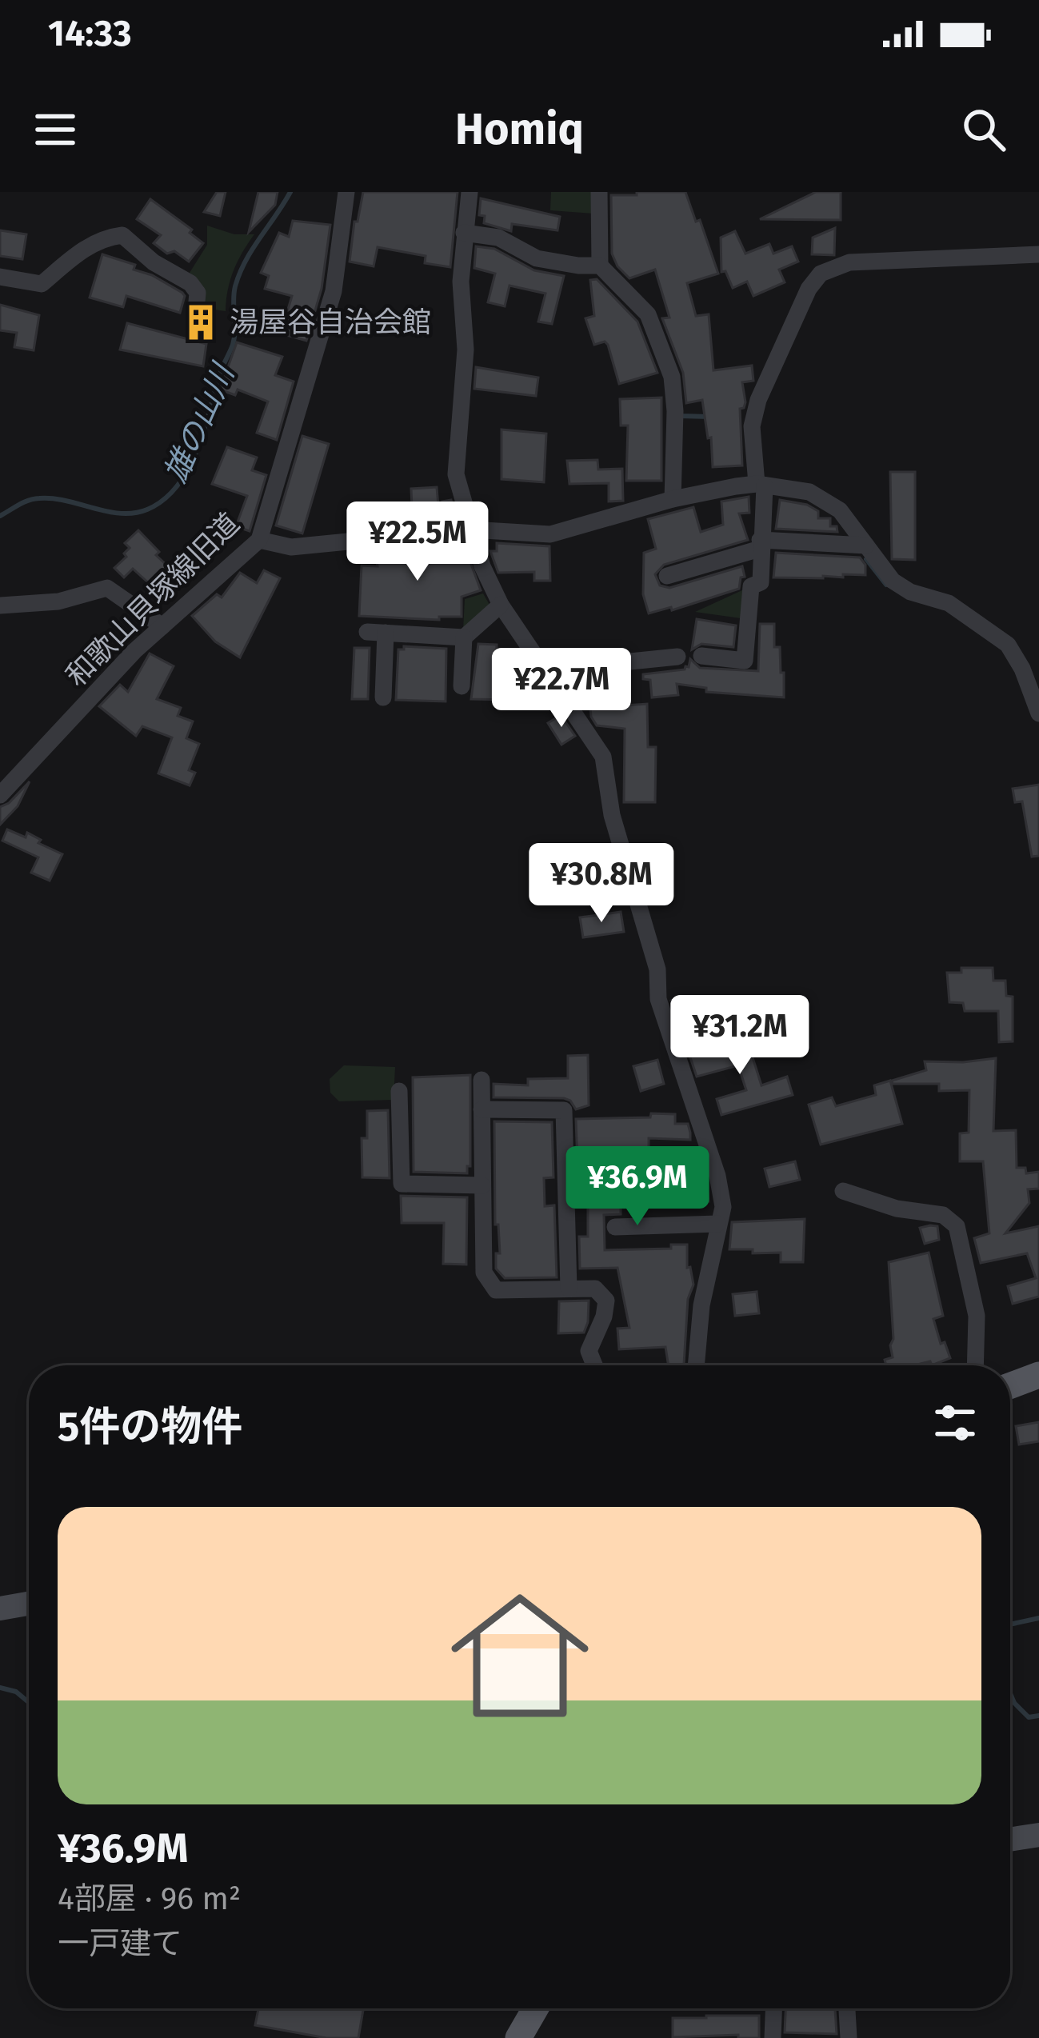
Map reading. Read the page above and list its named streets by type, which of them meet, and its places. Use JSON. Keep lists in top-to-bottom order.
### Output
{
  "streets": {
    "street": ["和歌山貝塚線旧道"]
  },
  "water": ["雄の山川"],
  "places": {
    "building": ["湯屋谷自治会館"]
  },
  "page": {
    "status": "14:33",
    "header": "Homiq",
    "price": [
      "¥22.5M",
      "¥22.7M",
      "¥30.8M",
      "¥31.2M",
      "¥36.9M"
    ],
    "heading": "5件の物件",
    "list": [
      {
        "name": "¥36.9M",
        "note": "4部屋 · 96 m² · 一戸建て"
      }
    ]
  }
}
